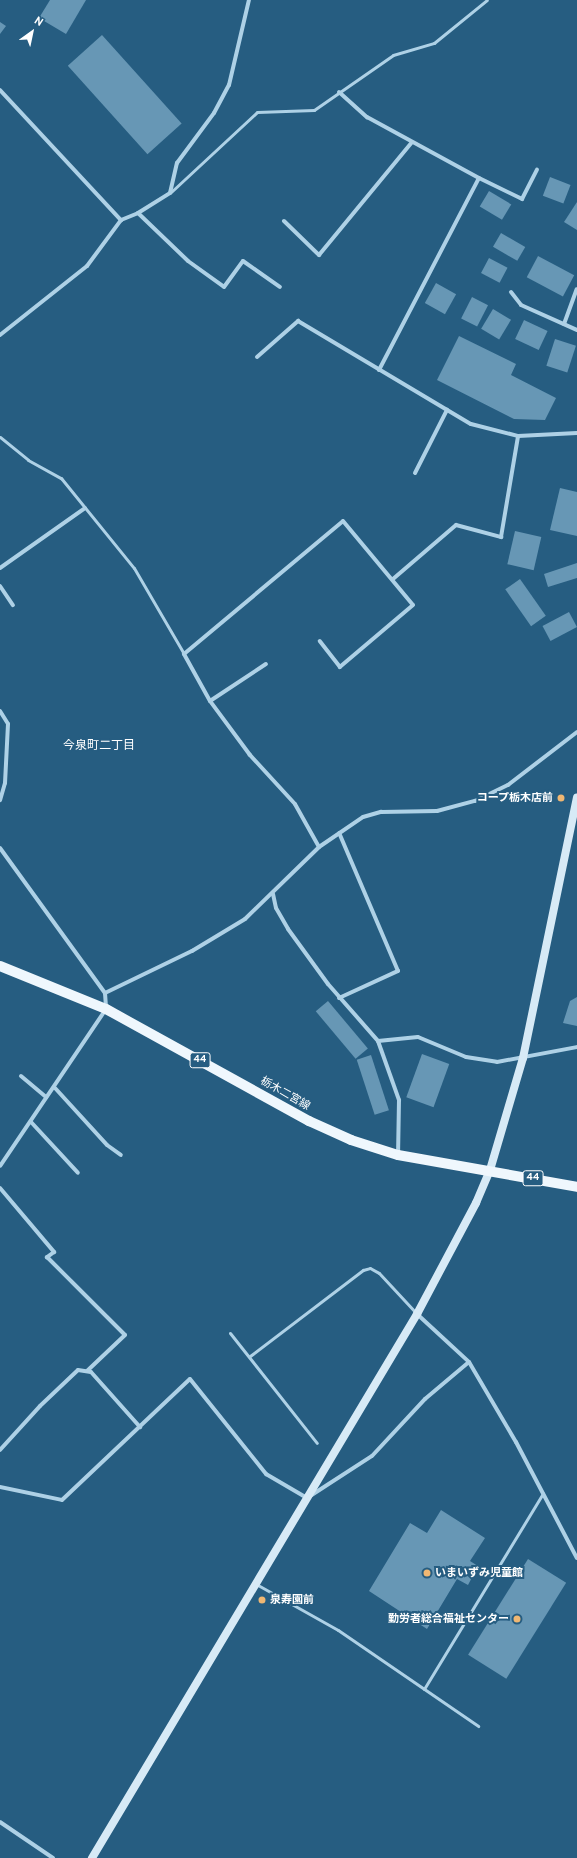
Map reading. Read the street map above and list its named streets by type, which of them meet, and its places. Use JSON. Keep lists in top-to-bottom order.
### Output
{
  "streets": {
    "main road": ["44", "栃木二宮線"]
  },
  "districts": ["今泉町二丁目"],
  "places": [
    "コープ栃木店前",
    "いまいずみ児童館",
    "泉寿園前",
    "勤労者総合福祉センター"
  ],
  "north": "top right"
}
